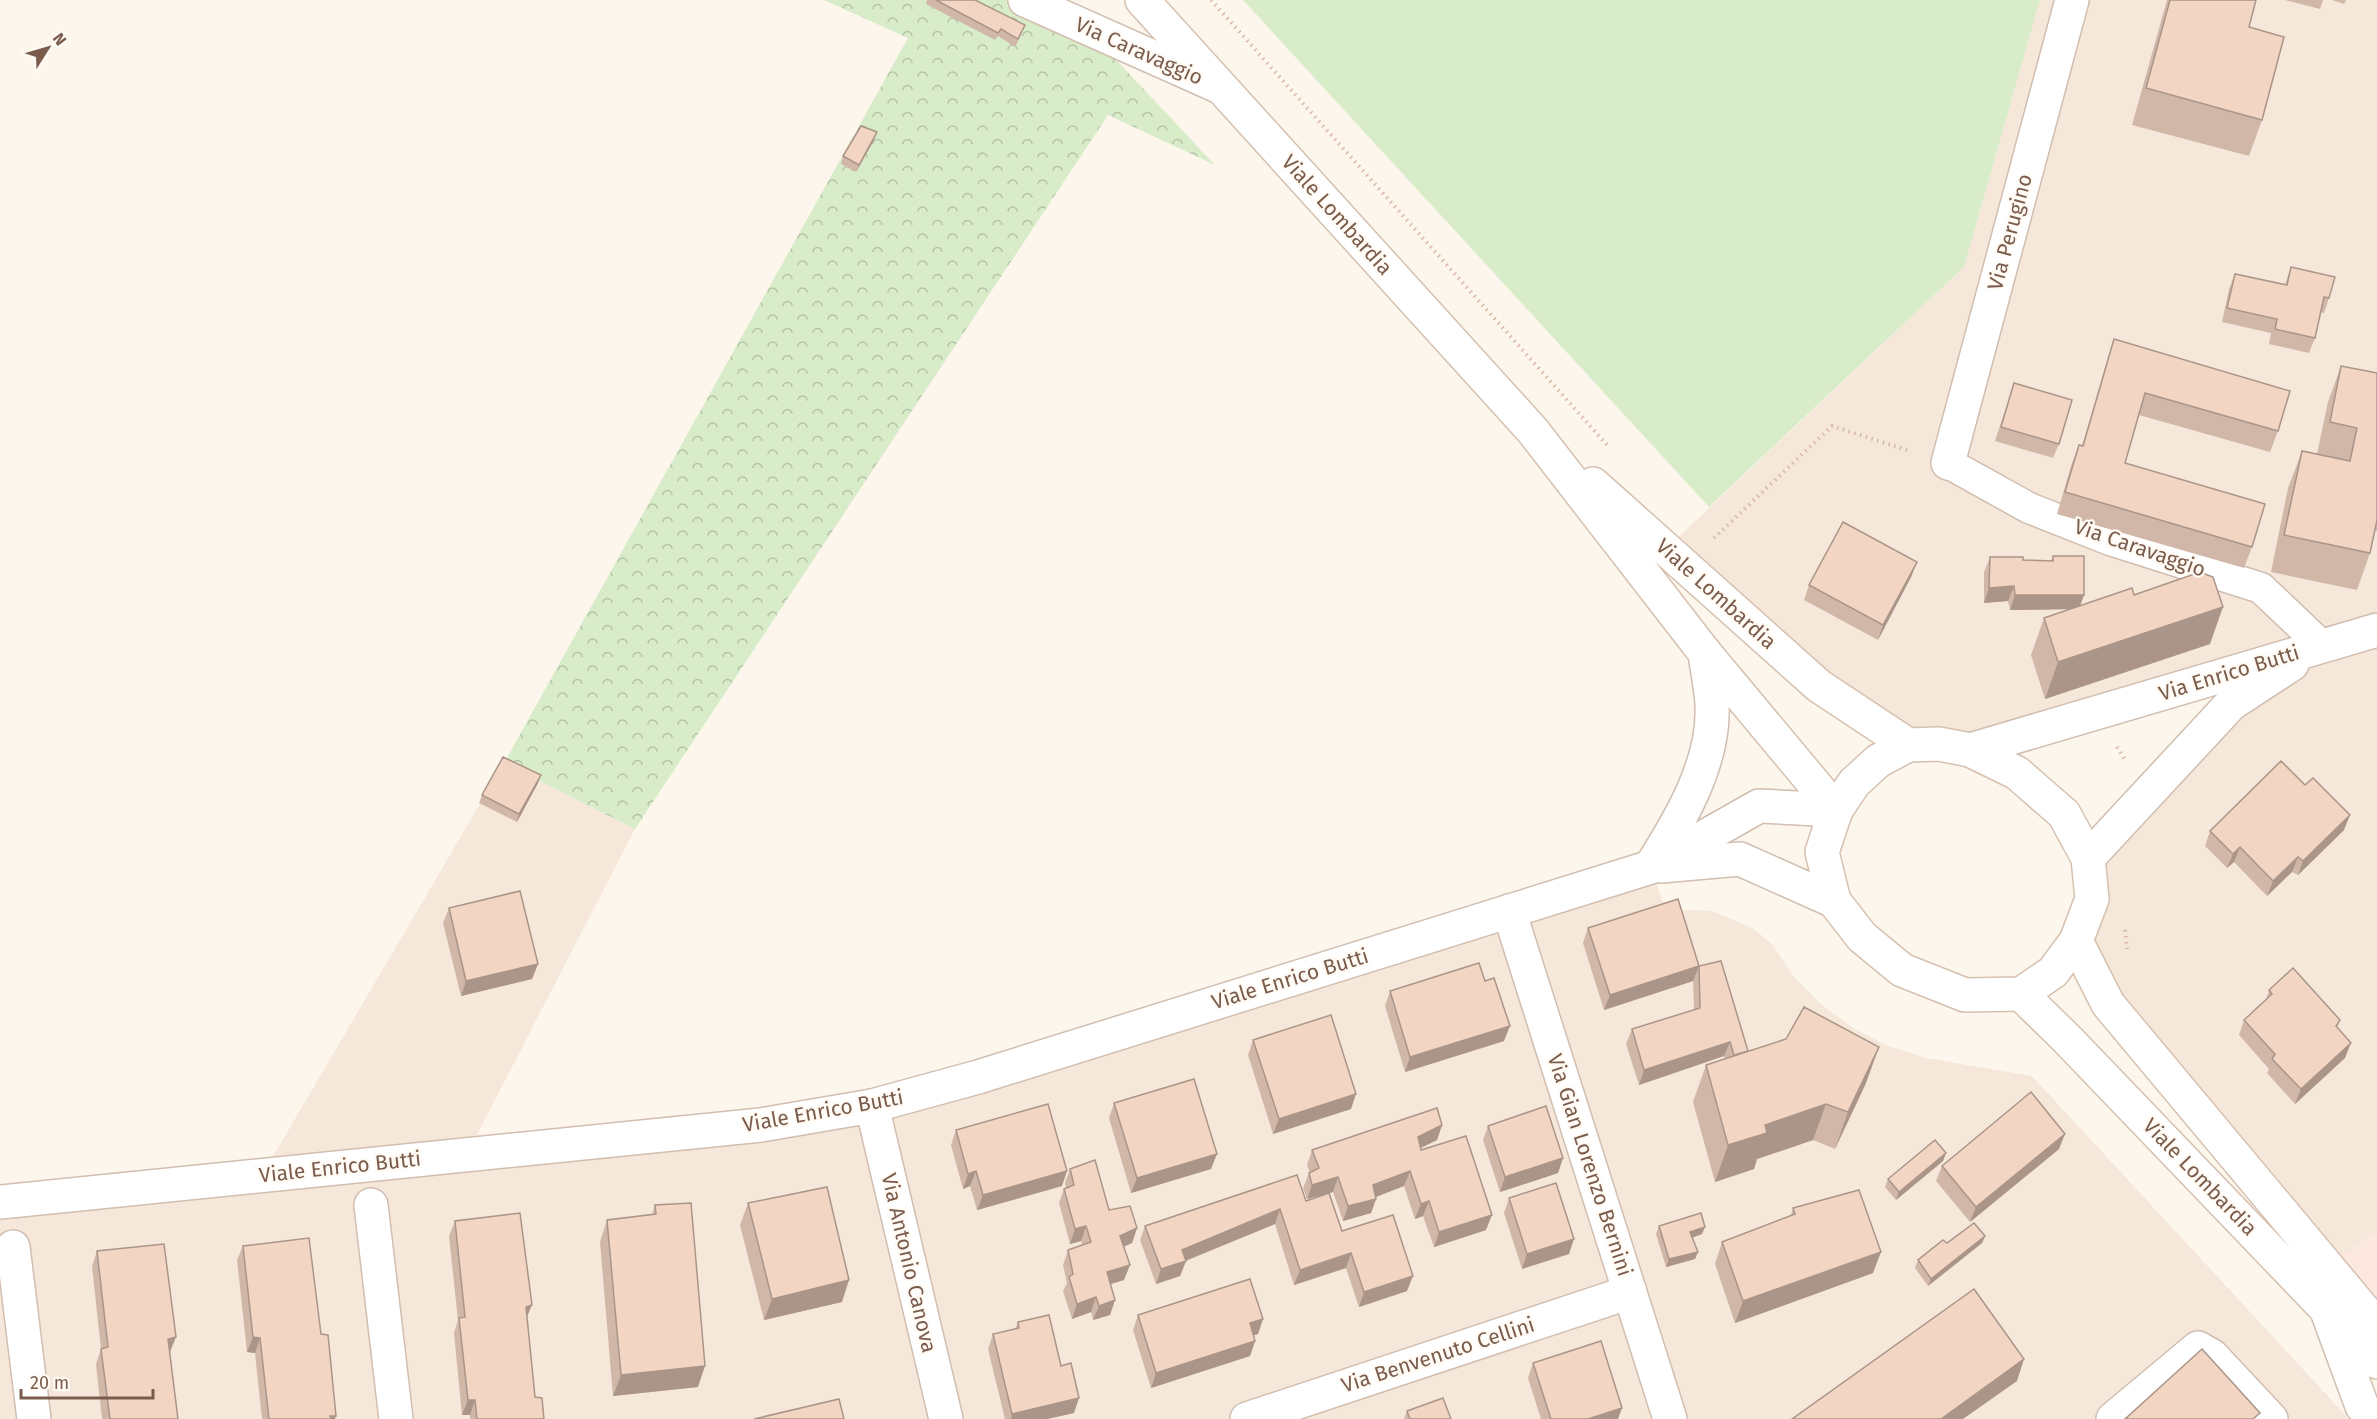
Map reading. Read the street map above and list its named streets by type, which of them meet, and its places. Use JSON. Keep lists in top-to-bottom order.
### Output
{
  "streets": {
    "street": [
      "Via Caravaggio",
      "Viale Lombardia",
      "Via Perugino",
      "Via Enrico Butti",
      "Viale Enrico Butti",
      "Via Gian Lorenzo Bernini",
      "Via Antonio Canova",
      "Via Benvenuto Cellini"
    ]
  },
  "crossings": [
    ["Via Caravaggio", "Viale Lombardia"],
    ["Via Caravaggio", "Via Perugino"],
    ["Via Caravaggio", "Via Enrico Butti"],
    ["Viale Enrico Butti", "Via Gian Lorenzo Bernini"],
    ["Viale Enrico Butti", "Via Antonio Canova"],
    ["Via Gian Lorenzo Bernini", "Via Benvenuto Cellini"]
  ],
  "scale_bar": "20 m",
  "north": "top right"
}
